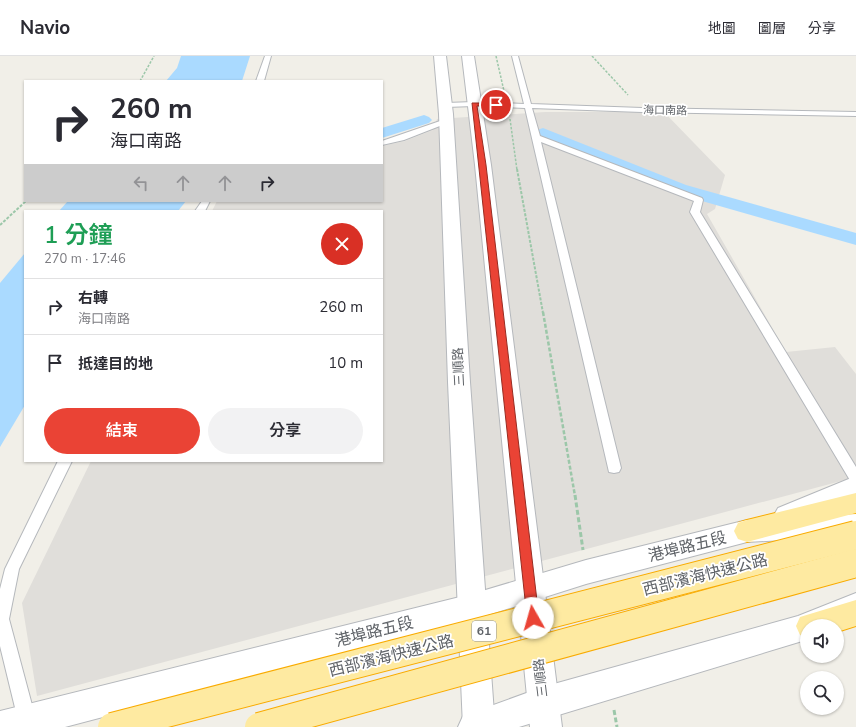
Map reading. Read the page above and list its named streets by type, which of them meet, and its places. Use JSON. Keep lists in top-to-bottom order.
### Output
{
  "streets": {
    "highway": ["西部濱海快速公路", "61"],
    "street": ["三順路", "港埠路五段"],
    "lane": ["海口南路"]
  },
  "crossings": [
    ["海口南路", "三順路"],
    ["三順路", "港埠路五段"]
  ],
  "page": {
    "header": "Navio",
    "nav": ["地圖", "圖層", "分享"],
    "turn": ["260 m", "海口南路"],
    "heading": ["1 分鐘", "270 m · 17:46"],
    "list": [
      {
        "name": "右轉",
        "note": "海口南路",
        "value": "260 m"
      },
      {
        "name": "抵達目的地",
        "value": "10 m"
      }
    ],
    "buttons": ["結束", "分享"]
  }
}
